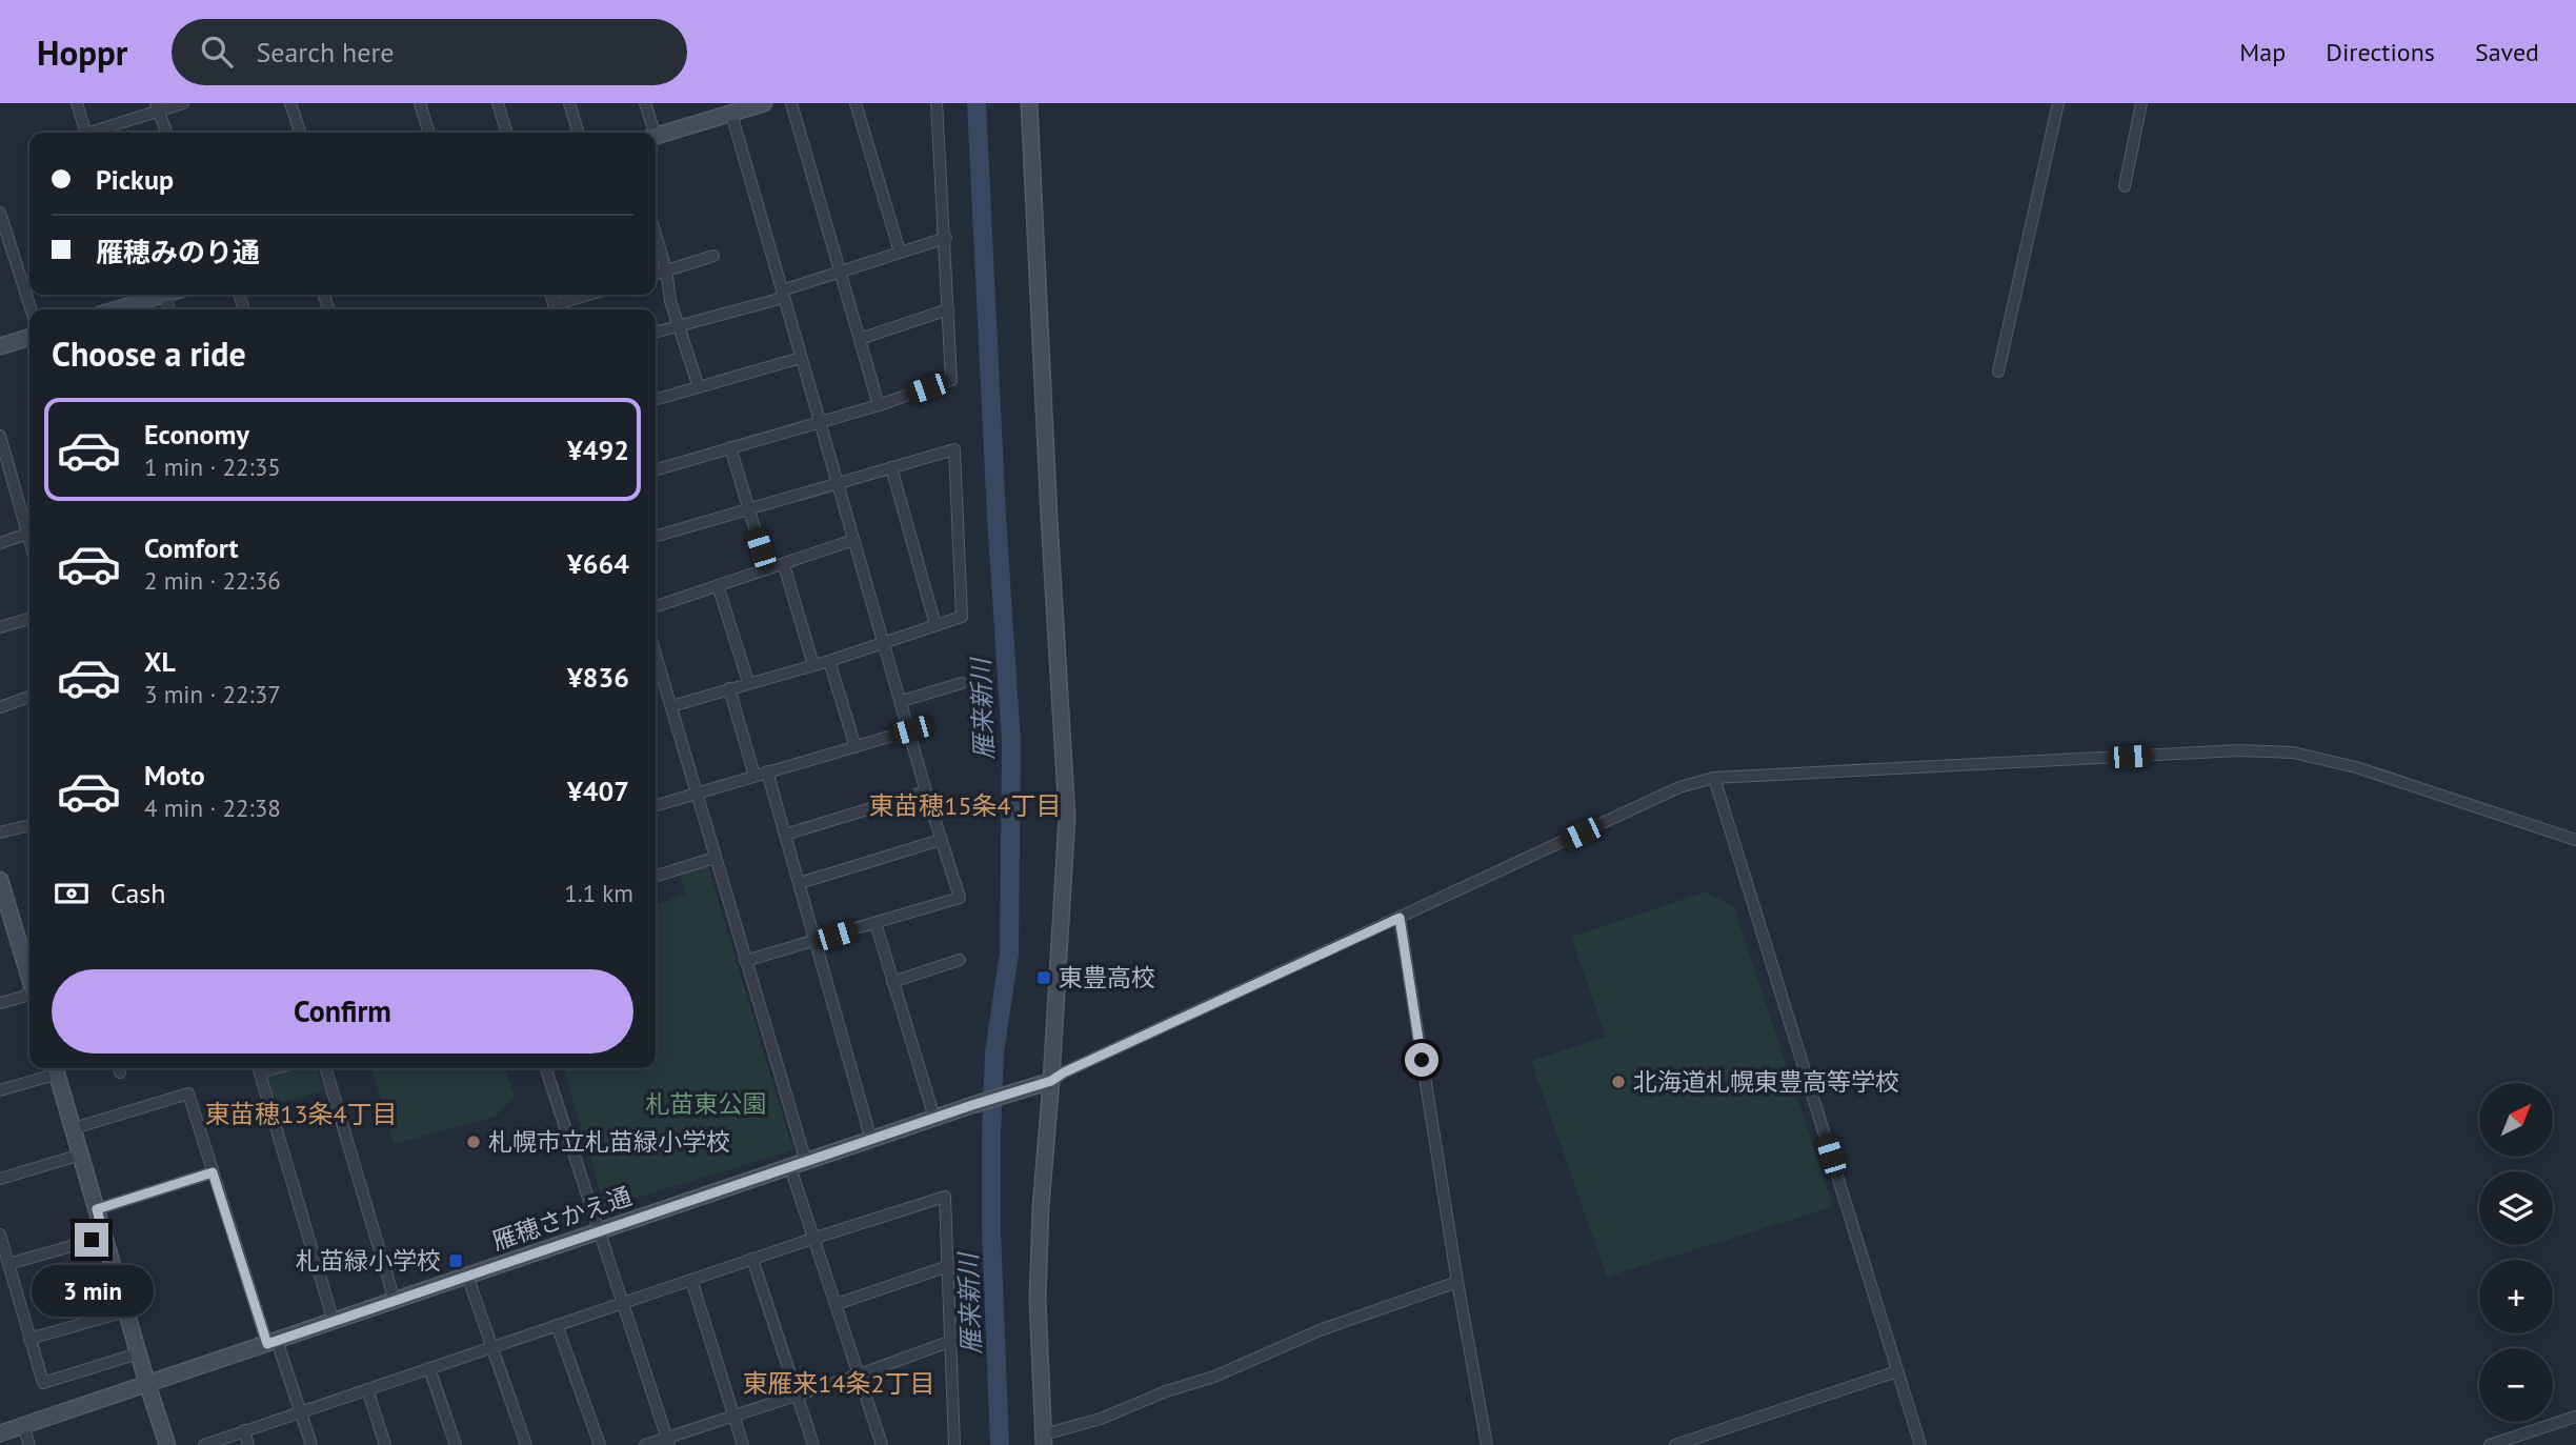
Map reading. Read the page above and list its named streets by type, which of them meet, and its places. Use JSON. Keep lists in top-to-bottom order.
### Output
{
  "streets": {
    "street": ["雁穂さかえ通"]
  },
  "districts": ["東苗穂15条4丁目", "東苗穂13条4丁目", "東雁来14条2丁目"],
  "water": ["雁来新川"],
  "parks": ["札苗東公園"],
  "places": {
    "transit": ["東豊高校", "札苗緑小学校"],
    "other": ["北海道札幌東豊高等学校", "札幌市立札苗緑小学校"]
  },
  "north": "top right",
  "page": {
    "header": "Hoppr",
    "search": "Search here",
    "nav": ["Map", "Directions", "Saved"],
    "banner": ["Pickup", "雁穂みのり通"],
    "heading": "Choose a ride",
    "list": [
      {
        "name": "Economy",
        "note": "1 min · 22:35",
        "value": "¥492"
      },
      {
        "name": "Comfort",
        "note": "2 min · 22:36",
        "value": "¥664"
      },
      {
        "name": "XL",
        "note": "3 min · 22:37",
        "value": "¥836"
      },
      {
        "name": "Moto",
        "note": "4 min · 22:38",
        "value": "¥407"
      }
    ],
    "pay": ["Cash", "1.1 km"],
    "buttons": "Confirm",
    "map_buttons": ["+", "−"],
    "bubble": "3 min"
  }
}
